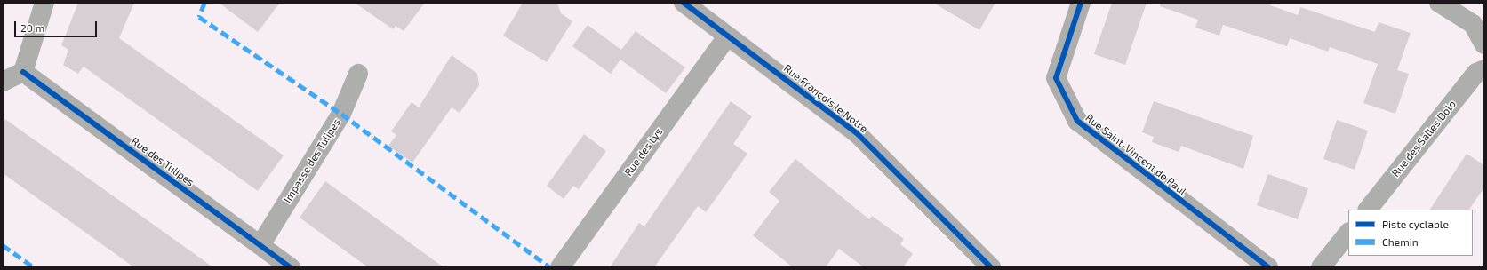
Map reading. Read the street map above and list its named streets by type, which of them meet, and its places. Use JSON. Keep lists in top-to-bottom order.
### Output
{
  "streets": {
    "street": [
      "Rue François le Notre",
      "Rue des Salles Dolo",
      "Rue des Lys",
      "Rue Saint-Vincent de Paul",
      "Impasse des Tulipes",
      "Rue des Tulipes"
    ]
  },
  "crossings": [
    ["Rue François le Notre", "Rue des Lys"],
    ["Impasse des Tulipes", "Rue des Tulipes"]
  ],
  "legend": ["Piste cyclable", "Chemin"],
  "scale_bar": "20 m"
}
